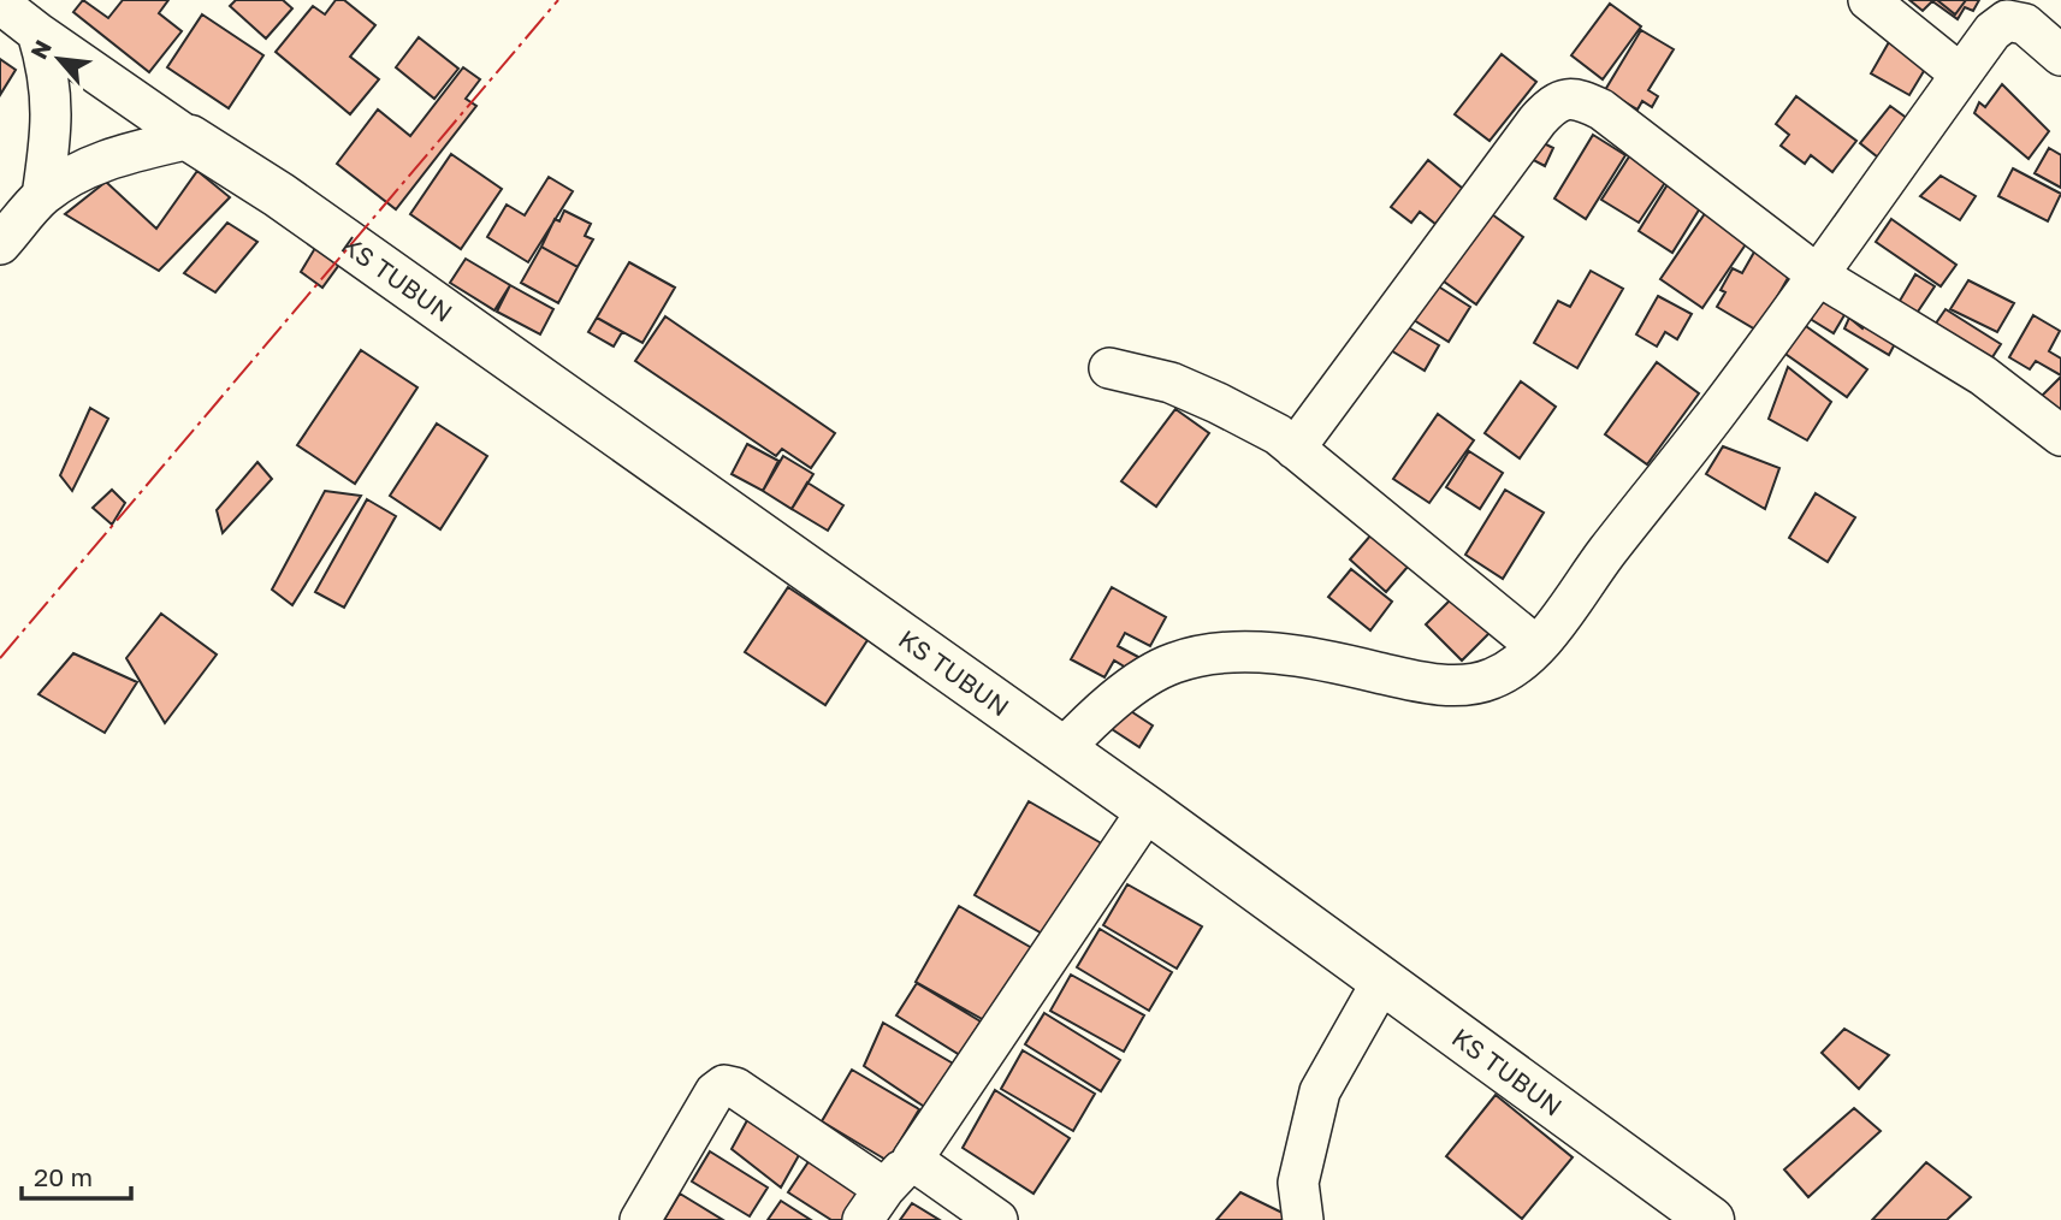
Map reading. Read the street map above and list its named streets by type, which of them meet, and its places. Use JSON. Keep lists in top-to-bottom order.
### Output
{
  "streets": {
    "main road": ["KS TUBUN"]
  },
  "scale_bar": "20 m",
  "north": "top left"
}
